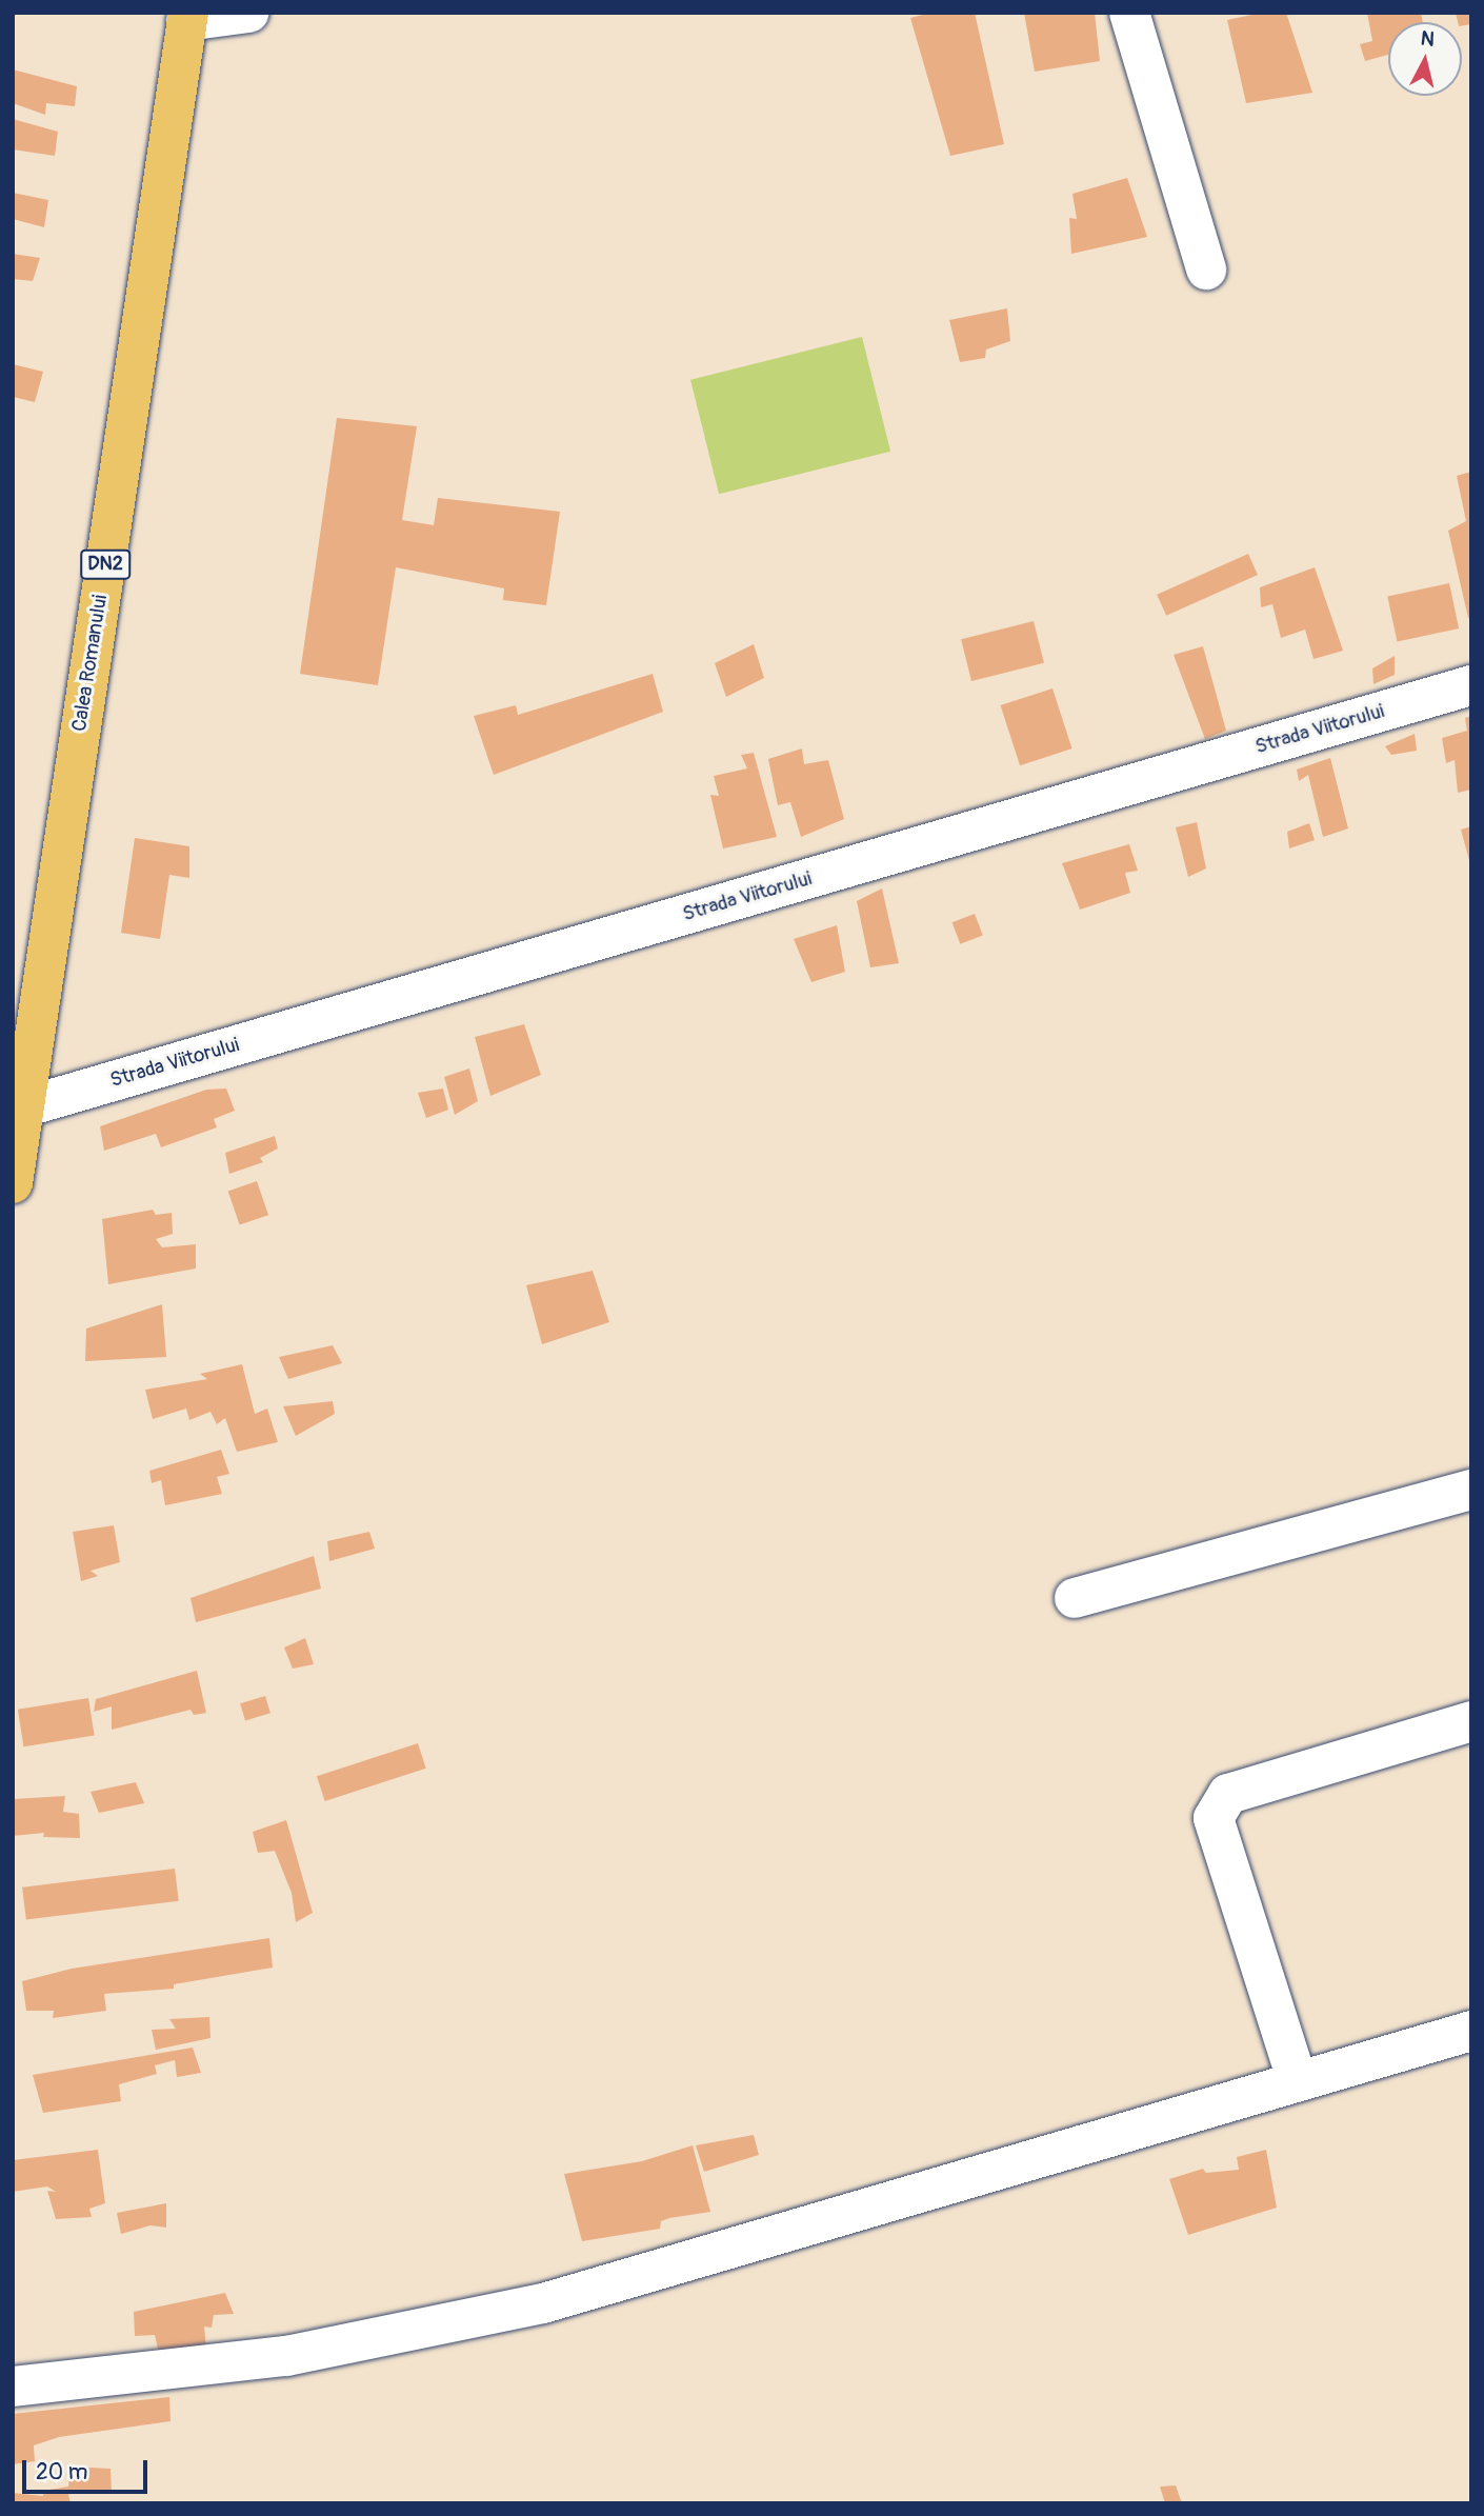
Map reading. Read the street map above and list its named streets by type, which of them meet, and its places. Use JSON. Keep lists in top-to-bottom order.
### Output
{
  "streets": {
    "main road": ["DN2", "Calea Romanului"],
    "street": ["Strada Viitorului"]
  },
  "crossings": [
    ["Calea Romanului", "Strada Viitorului"]
  ],
  "scale_bar": "20 m",
  "north": "top"
}
